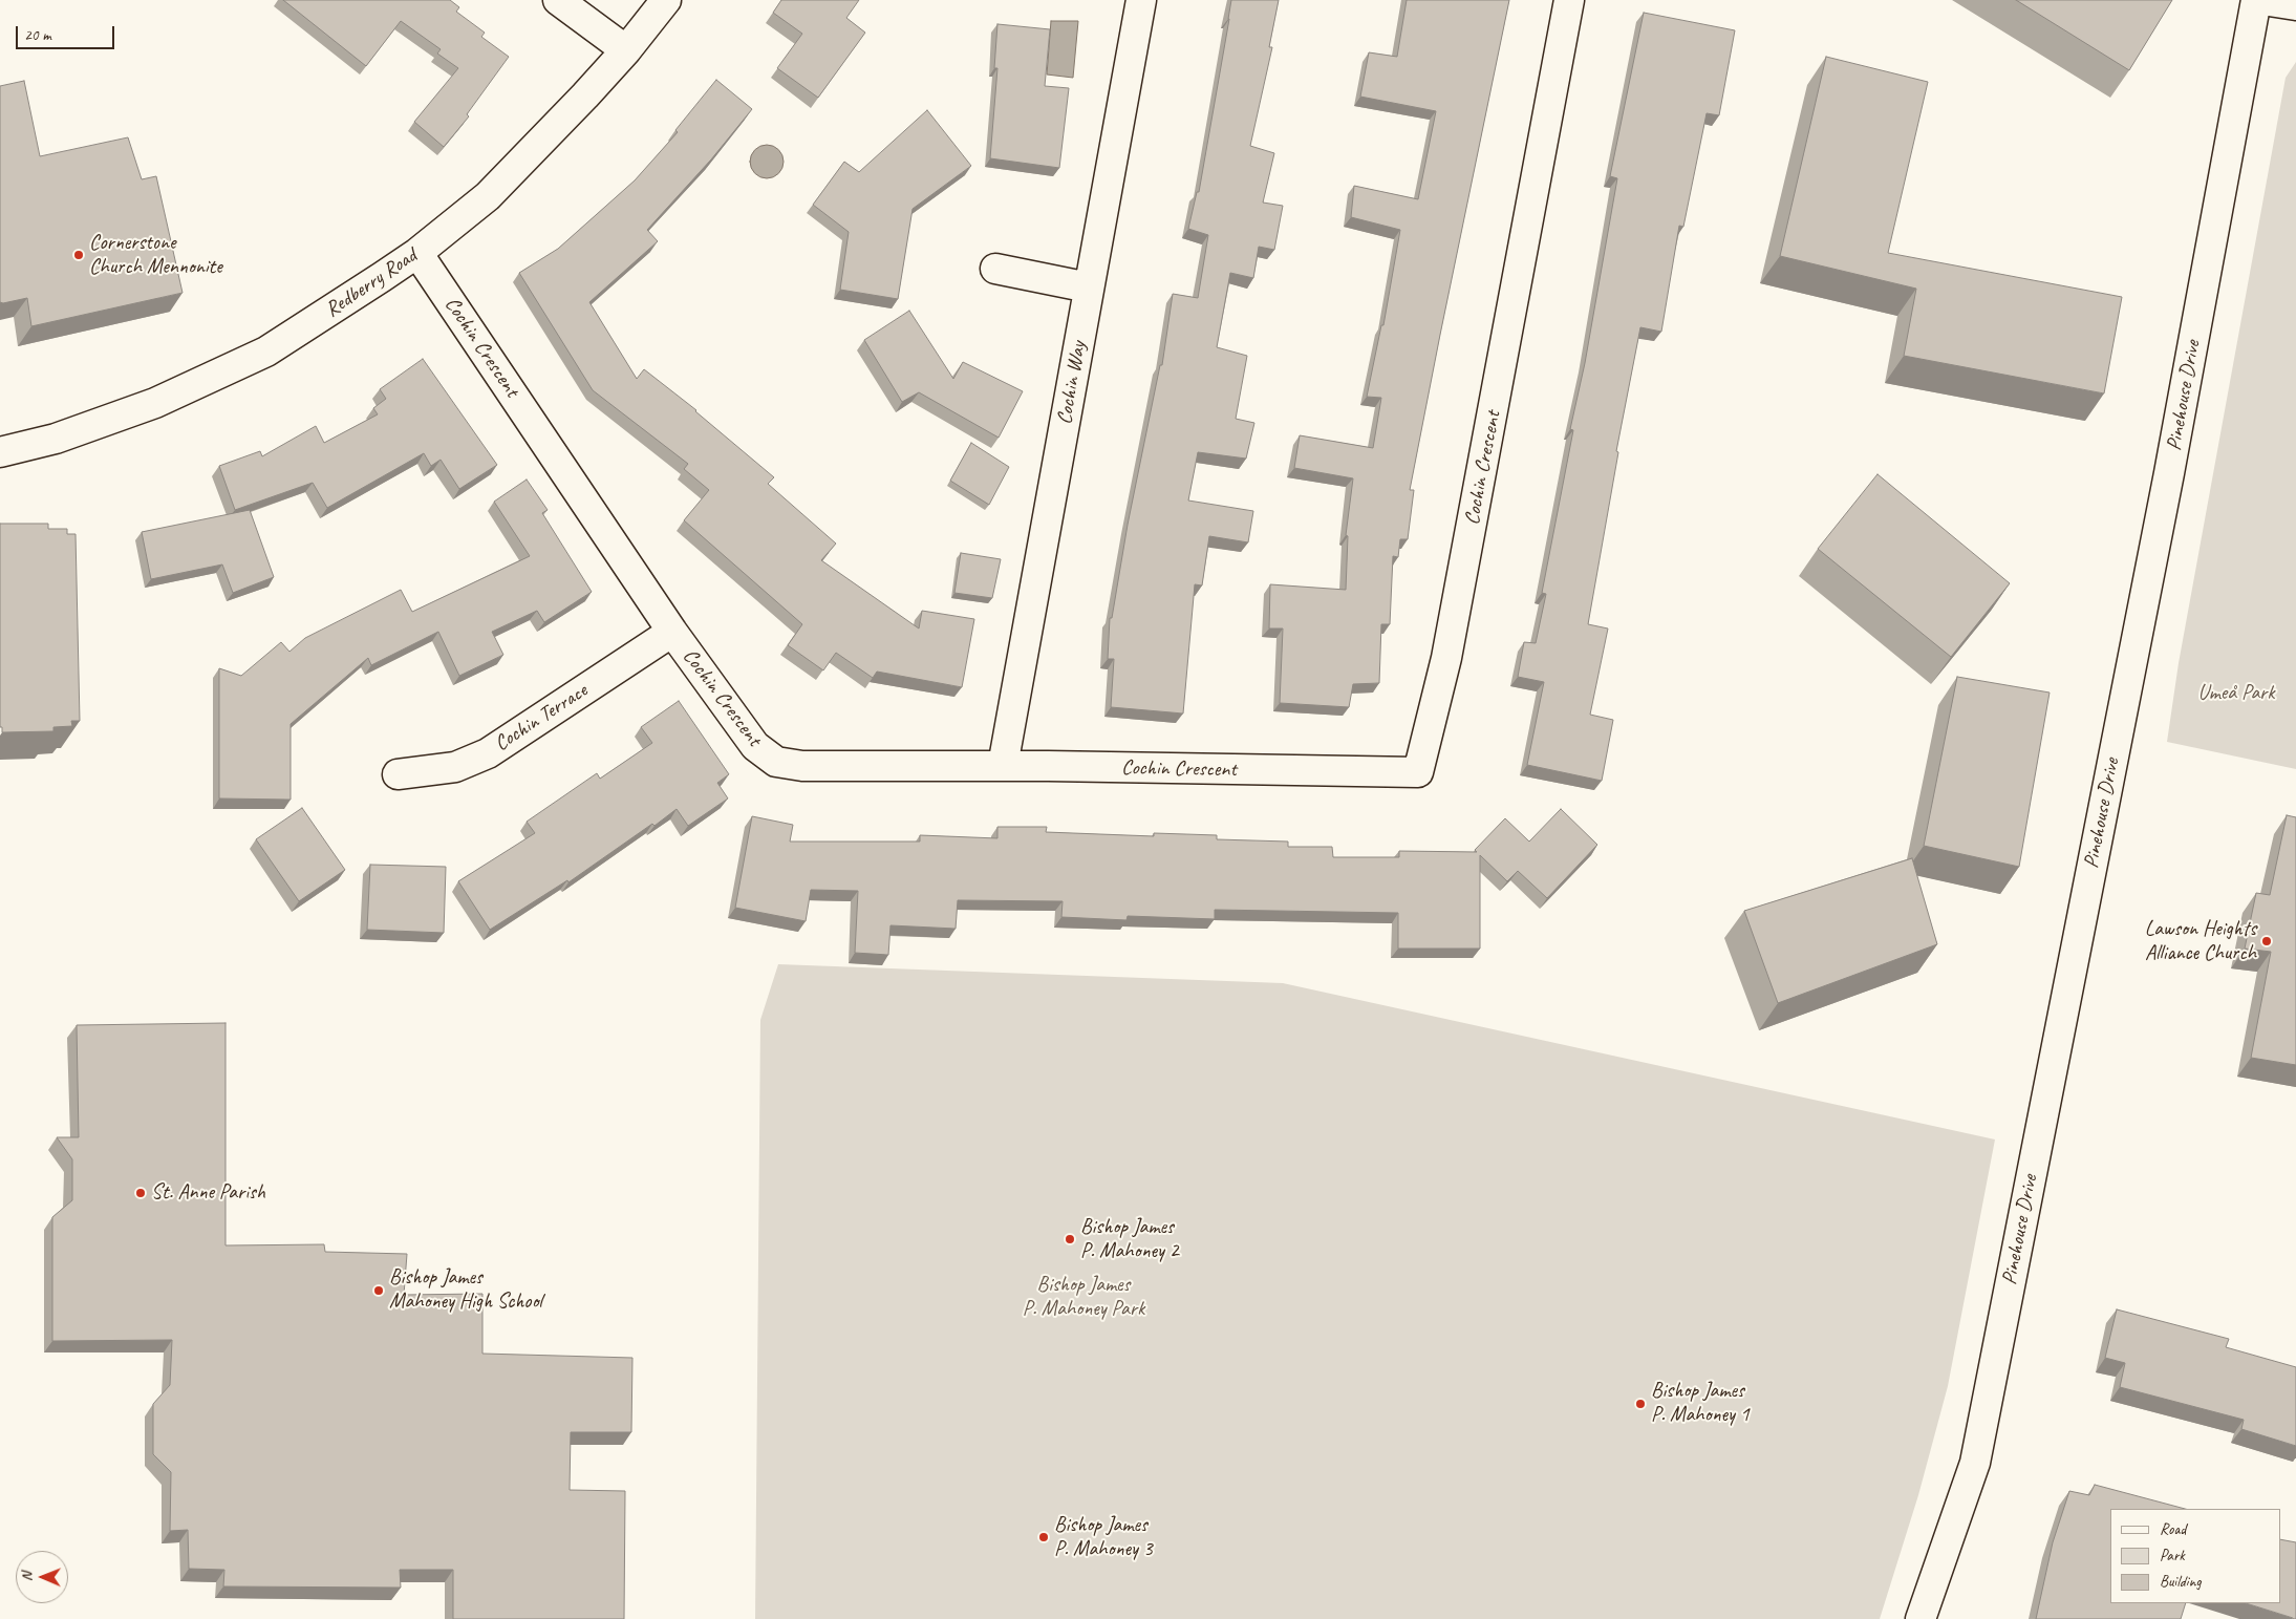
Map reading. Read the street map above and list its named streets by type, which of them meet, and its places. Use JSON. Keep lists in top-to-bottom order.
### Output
{
  "streets": {
    "street": [
      "Redberry Road",
      "Cochin Crescent",
      "Cochin Way",
      "Pinehouse Drive",
      "Cochin Terrace"
    ]
  },
  "crossings": [
    ["Redberry Road", "Cochin Crescent"],
    ["Cochin Crescent", "Cochin Way"],
    ["Cochin Crescent", "Cochin Terrace"]
  ],
  "parks": ["Umeå Park", "Bishop James P. Mahoney Park"],
  "places": [
    "Cornerstone Church Mennonite",
    "Lawson Heights Alliance Church",
    "St. Anne Parish",
    "Bishop James P. Mahoney 2",
    "Bishop James Mahoney High School",
    "Bishop James P. Mahoney 1",
    "Bishop James P. Mahoney 3"
  ],
  "legend": ["Road", "Park", "Building"],
  "scale_bar": "20 m",
  "north": "left"
}
